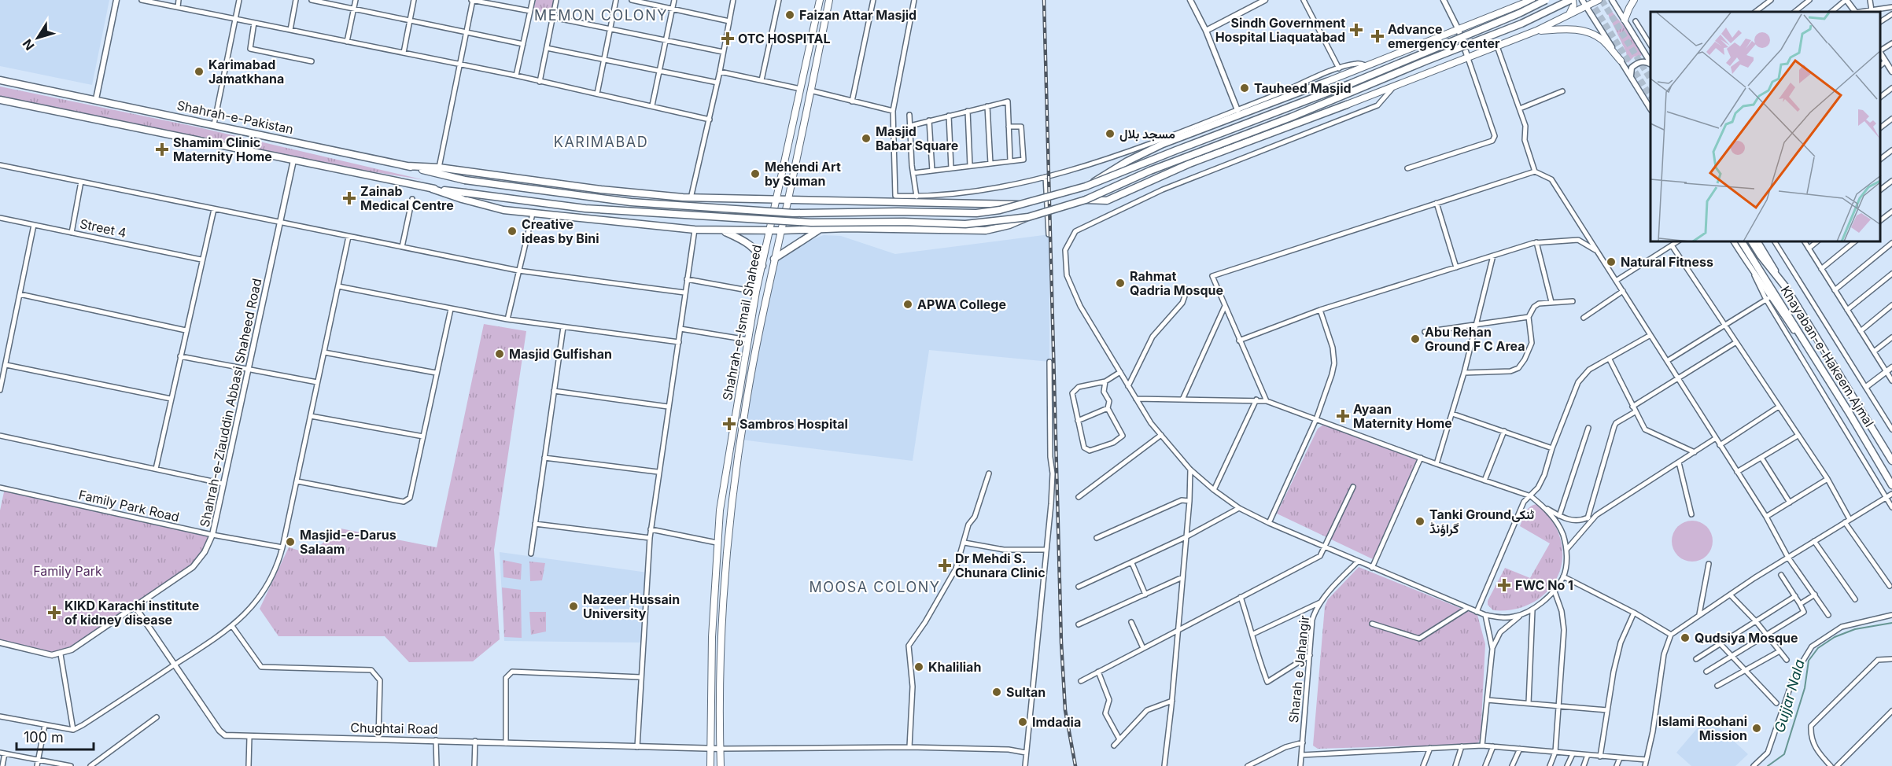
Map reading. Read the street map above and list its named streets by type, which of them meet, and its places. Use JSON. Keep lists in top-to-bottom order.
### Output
{
  "streets": {
    "highway": ["Shahrah-e-Pakistan", "Khayaban-e-Hakeem Ajmal"],
    "main road": ["Shahrah-e-Ismail Shaheed"],
    "street": [
      "Street 4",
      "Shahrah-e-Ziauddin Abbasi Shaheed Road",
      "Family Park Road",
      "Sharah e Jahangir",
      "Chughtai Road"
    ]
  },
  "crossings": [
    ["Shahrah-e-Ismail Shaheed", "Chughtai Road"],
    ["Shahrah-e-Ziauddin Abbasi Shaheed Road", "Family Park Road"],
    ["Shahrah-e-Ziauddin Abbasi Shaheed Road", "Chughtai Road"]
  ],
  "districts": ["MEMON COLONY", "KARIMABAD", "MOOSA COLONY"],
  "water": ["Gujjar Nala"],
  "parks": ["Family Park"],
  "places": {
    "other": [
      "Faizan Attar Masjid",
      "Karimabad Jamatkhana",
      "Tauheed Masjid",
      "مسجد بلال",
      "Masjid Babar Square",
      "Mehendi Art by Suman",
      "Creative ideas by Bini",
      "Natural Fitness",
      "Rahmat Qadria Mosque",
      "APWA College",
      "Abu Rehan Ground F C Area",
      "Masjid Gulfishan",
      "Tanki Groundٹنکی گراؤنڈ",
      "Masjid-e-Darus Salaam",
      "Nazeer Hussain University",
      "Qudsiya Mosque",
      "Khaliliah",
      "Sultan",
      "Imdadia",
      "Islami Roohani Mission"
    ],
    "health": [
      "Sindh Government Hospital Liaquatabad",
      "Advance emergency center",
      "OTC HOSPITAL",
      "Shamim Clinic Maternity Home",
      "Zainab Medical Centre",
      "Ayaan Maternity Home",
      "Sambros Hospital",
      "Dr Mehdi S. Chunara Clinic",
      "FWC No 1",
      "KIKD Karachi institute of kidney disease"
    ]
  },
  "scale_bar": "100 m",
  "north": "bottom left"
}
